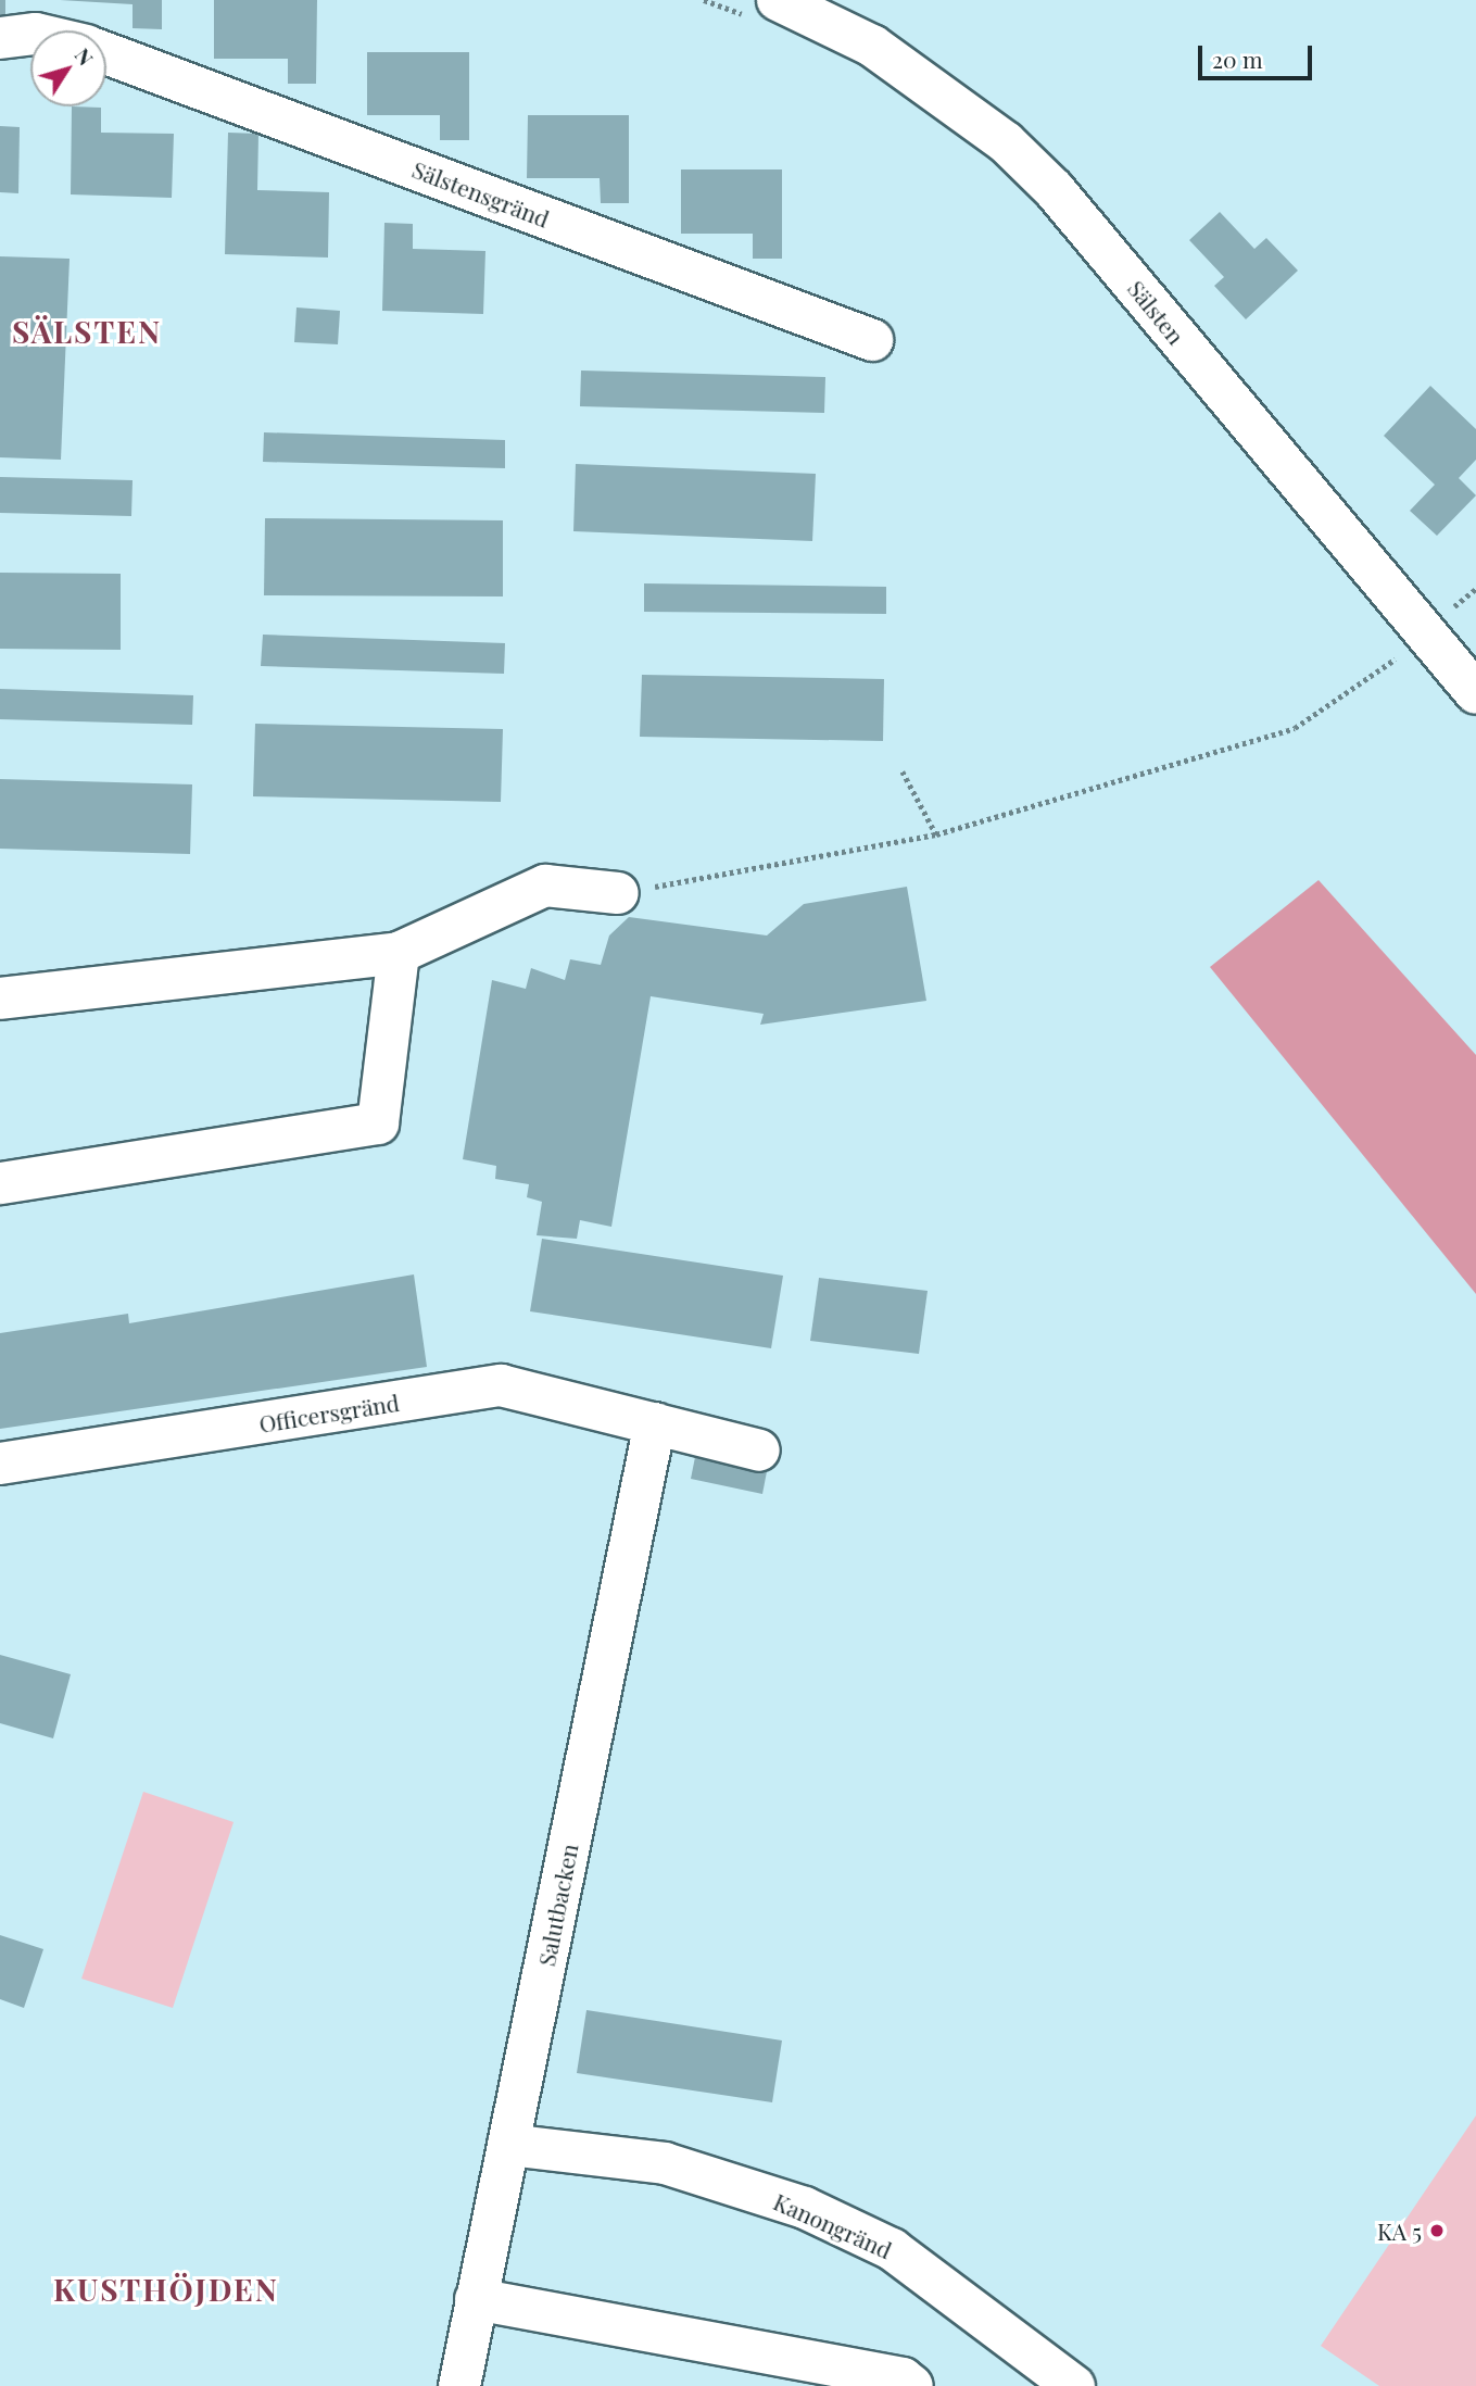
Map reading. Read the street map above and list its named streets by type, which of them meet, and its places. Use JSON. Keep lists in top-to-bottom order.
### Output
{
  "streets": {
    "street": [
      "Sälstensgränd",
      "Sälsten",
      "Officersgränd",
      "Salutbacken",
      "Kanongränd"
    ]
  },
  "crossings": [
    ["Officersgränd", "Salutbacken"],
    ["Salutbacken", "Kanongränd"]
  ],
  "districts": ["SÄLSTEN", "KUSTHÖJDEN"],
  "places": ["KA 5"],
  "scale_bar": "20 m",
  "north": "top right"
}
